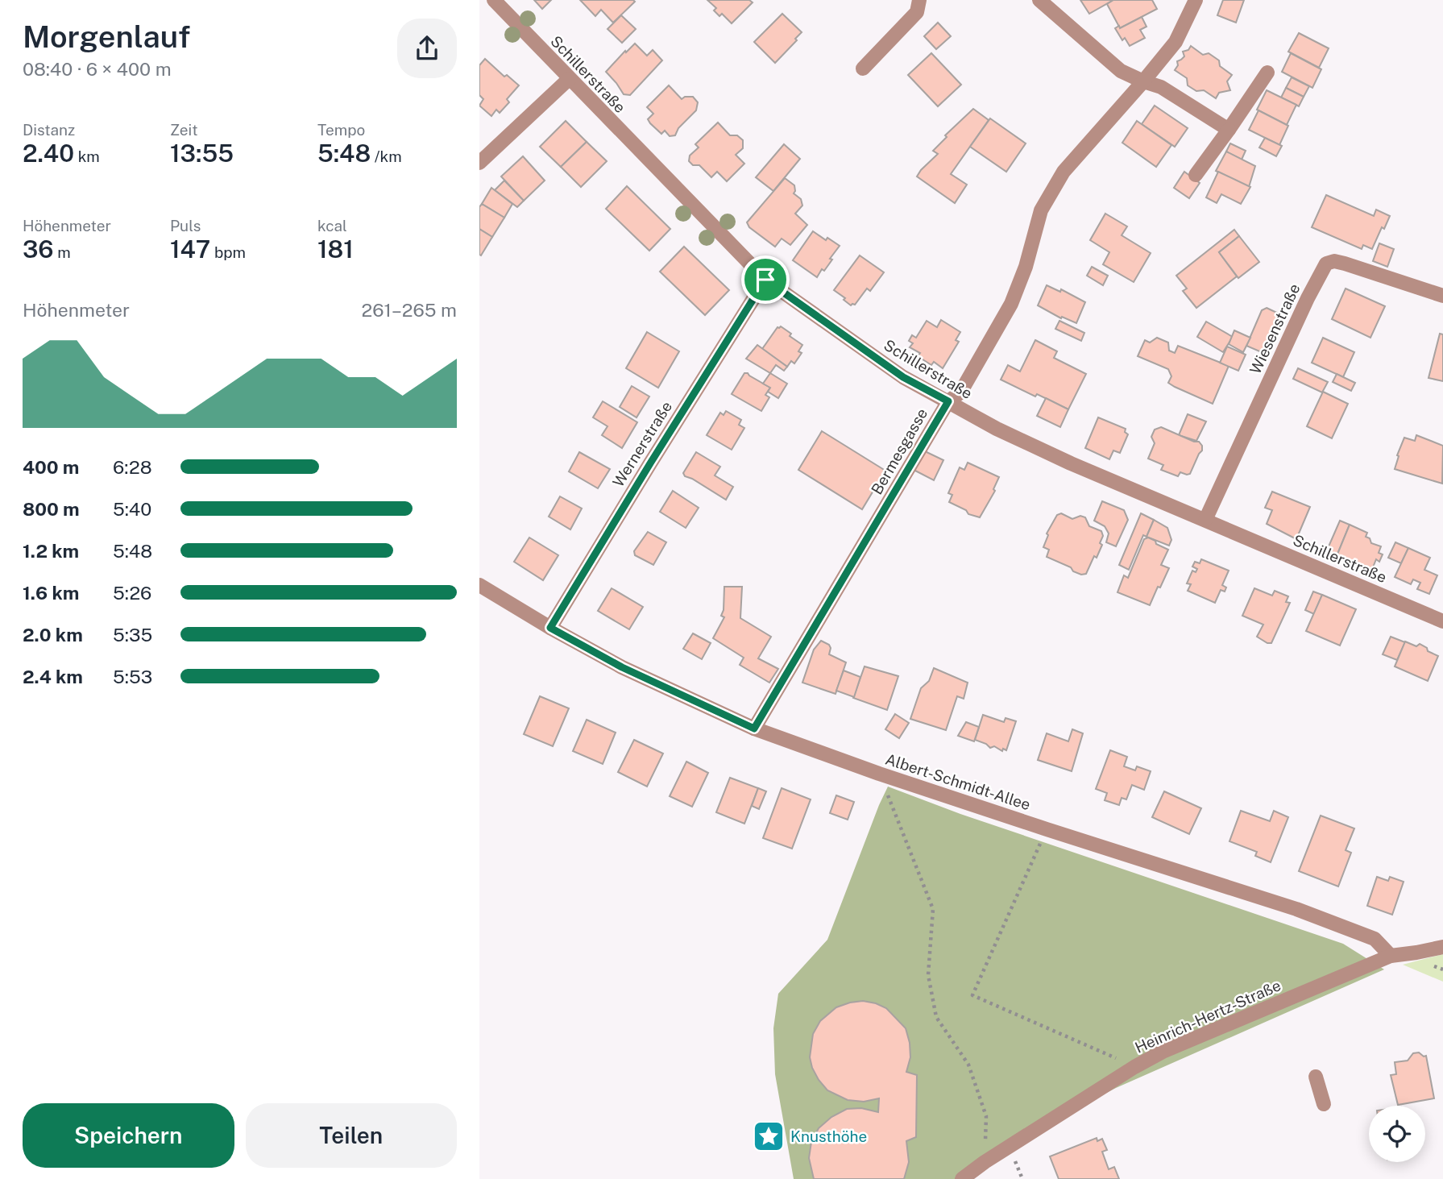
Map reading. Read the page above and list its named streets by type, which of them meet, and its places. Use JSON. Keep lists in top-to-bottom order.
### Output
{
  "streets": {
    "street": [
      "Schillerstraße",
      "Wiesenstraße",
      "Wernerstraße",
      "Bermesgasse",
      "Albert-Schmidt-Allee",
      "Heinrich-Hertz-Straße"
    ]
  },
  "crossings": [
    ["Schillerstraße", "Wiesenstraße"],
    ["Schillerstraße", "Wernerstraße"],
    ["Schillerstraße", "Bermesgasse"],
    ["Wernerstraße", "Albert-Schmidt-Allee"],
    ["Bermesgasse", "Albert-Schmidt-Allee"],
    ["Albert-Schmidt-Allee", "Heinrich-Hertz-Straße"]
  ],
  "places": {
    "place": ["Knusthöhe"]
  },
  "page": {
    "heading": ["Morgenlauf", "08:40 · 6 × 400 m"],
    "stats": [
      ["Distanz", "2.40 km"],
      ["Zeit", "13:55"],
      ["Tempo", "5:48 /km"],
      ["Höhenmeter", "36 m"],
      ["Puls", "147 bpm"],
      ["kcal", "181"]
    ],
    "chart": ["Höhenmeter", "261–265 m"],
    "list": [
      {
        "name": "400 m",
        "note": "6:28"
      },
      {
        "name": "800 m",
        "note": "5:40"
      },
      {
        "name": "1.2 km",
        "note": "5:48"
      },
      {
        "name": "1.6 km",
        "note": "5:26"
      },
      {
        "name": "2.0 km",
        "note": "5:35"
      },
      {
        "name": "2.4 km",
        "note": "5:53"
      }
    ],
    "buttons": ["Speichern", "Teilen"]
  }
}
